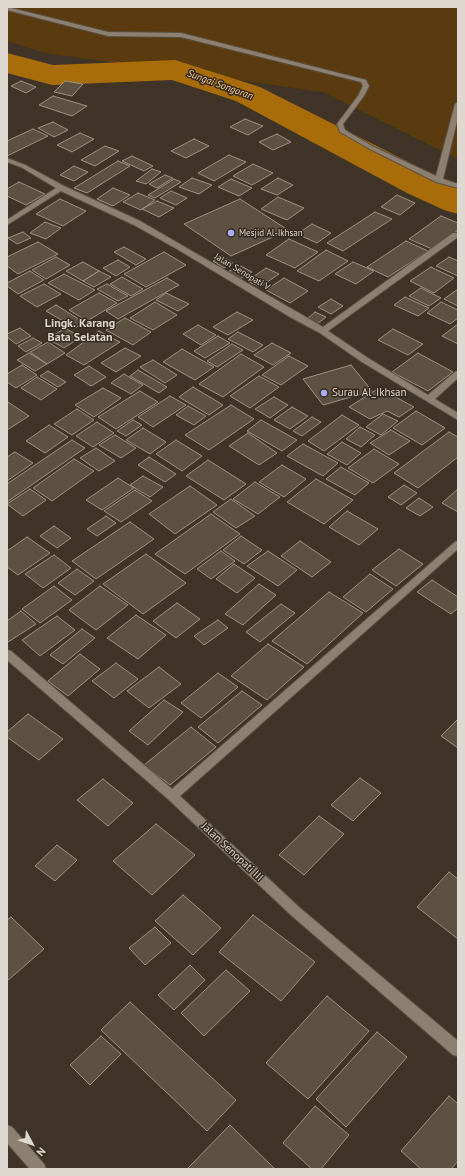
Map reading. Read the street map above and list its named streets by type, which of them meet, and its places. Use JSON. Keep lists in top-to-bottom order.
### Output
{
  "streets": {
    "street": ["Jalan Senopati V", "Jalan Senopati III"]
  },
  "districts": ["Lingk. Karang Bata Selatan"],
  "water": ["Sungai Songoran"],
  "places": ["Mesjid Al-Ikhsan", "Surau Al_Ikhsan"],
  "north": "bottom right"
}
